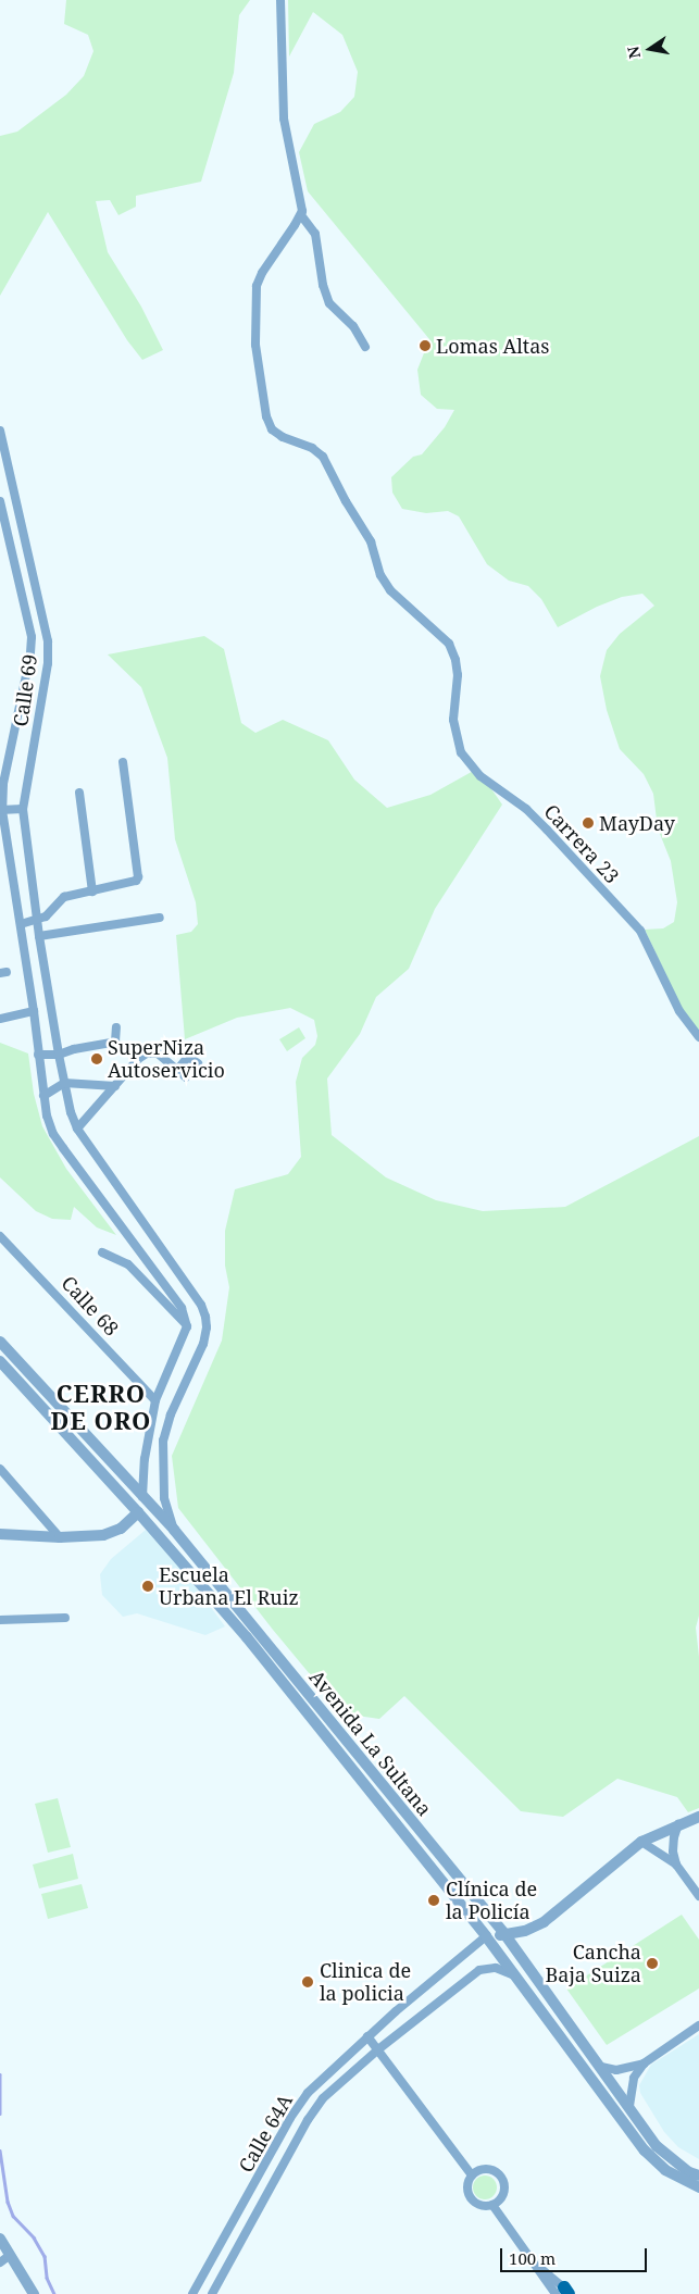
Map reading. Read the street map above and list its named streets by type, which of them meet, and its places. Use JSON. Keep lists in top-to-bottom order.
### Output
{
  "streets": {
    "street": [
      "Calle 69",
      "Carrera 23",
      "Calle 68",
      "Avenida La Sultana",
      "Calle 64A"
    ]
  },
  "crossings": [
    ["Calle 69", "Avenida La Sultana"],
    ["Avenida La Sultana", "Calle 64A"]
  ],
  "districts": ["CERRO DE ORO"],
  "places": [
    "Lomas Altas",
    "MayDay",
    "SuperNiza Autoservicio",
    "Escuela Urbana El Ruiz",
    "Clínica de la Policía",
    "Cancha Baja Suiza",
    "Clinica de la policia"
  ],
  "scale_bar": "100 m",
  "north": "left"
}
